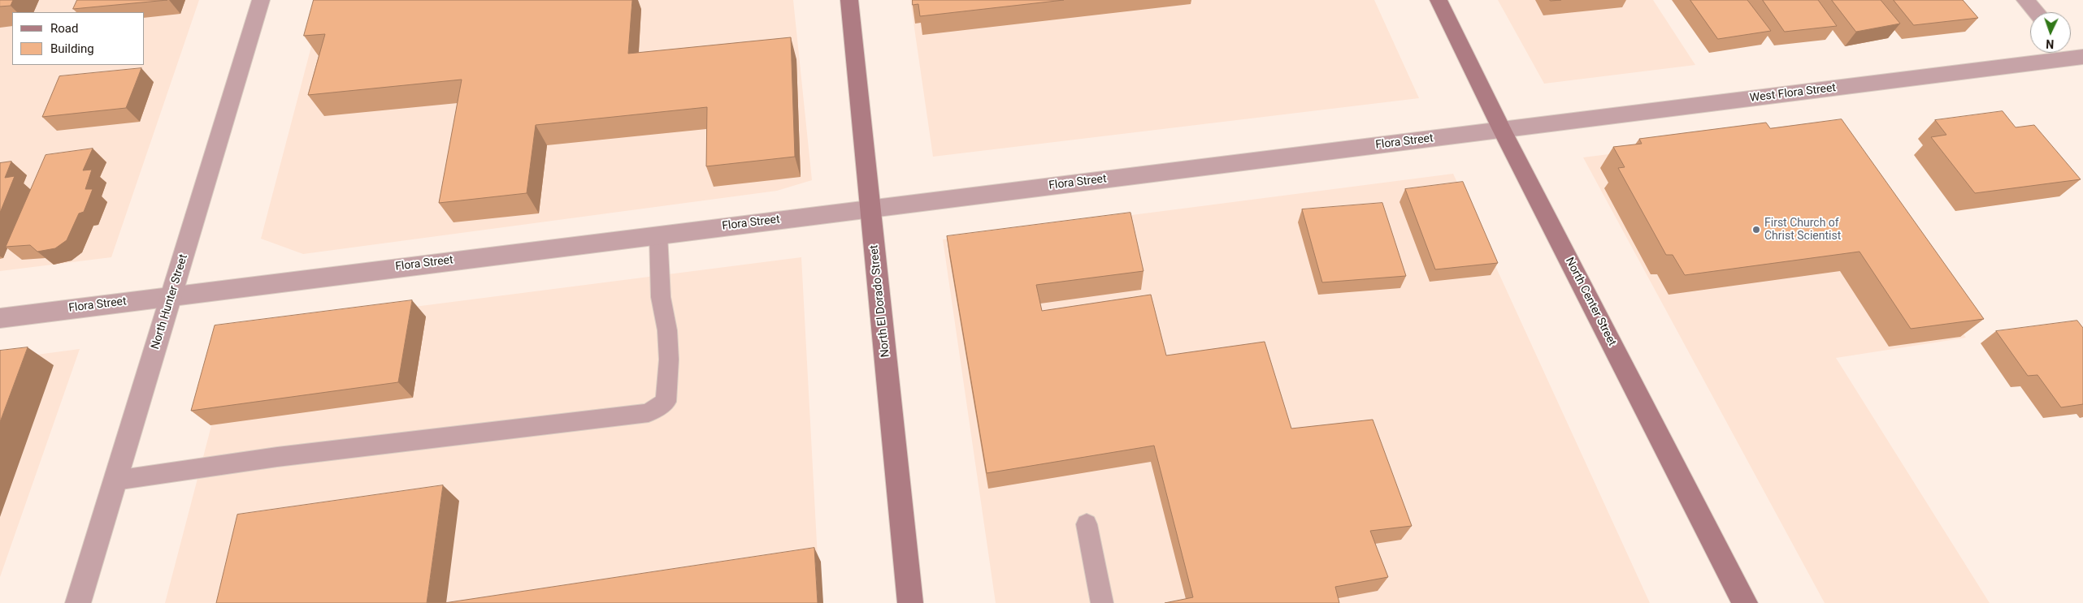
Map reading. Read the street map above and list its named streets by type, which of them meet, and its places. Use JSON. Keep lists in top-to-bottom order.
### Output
{
  "streets": {
    "main road": ["North El Dorado Street", "North Center Street"],
    "street": ["West Flora Street", "Flora Street", "North Hunter Street"]
  },
  "crossings": [
    ["West Flora Street", "Flora Street"],
    ["West Flora Street", "North Center Street"],
    ["Flora Street", "North El Dorado Street"],
    ["Flora Street", "North Hunter Street"],
    ["Flora Street", "North Center Street"]
  ],
  "places": ["First Church of Christ Scientist"],
  "legend": ["Road", "Building"],
  "north": "bottom"
}
